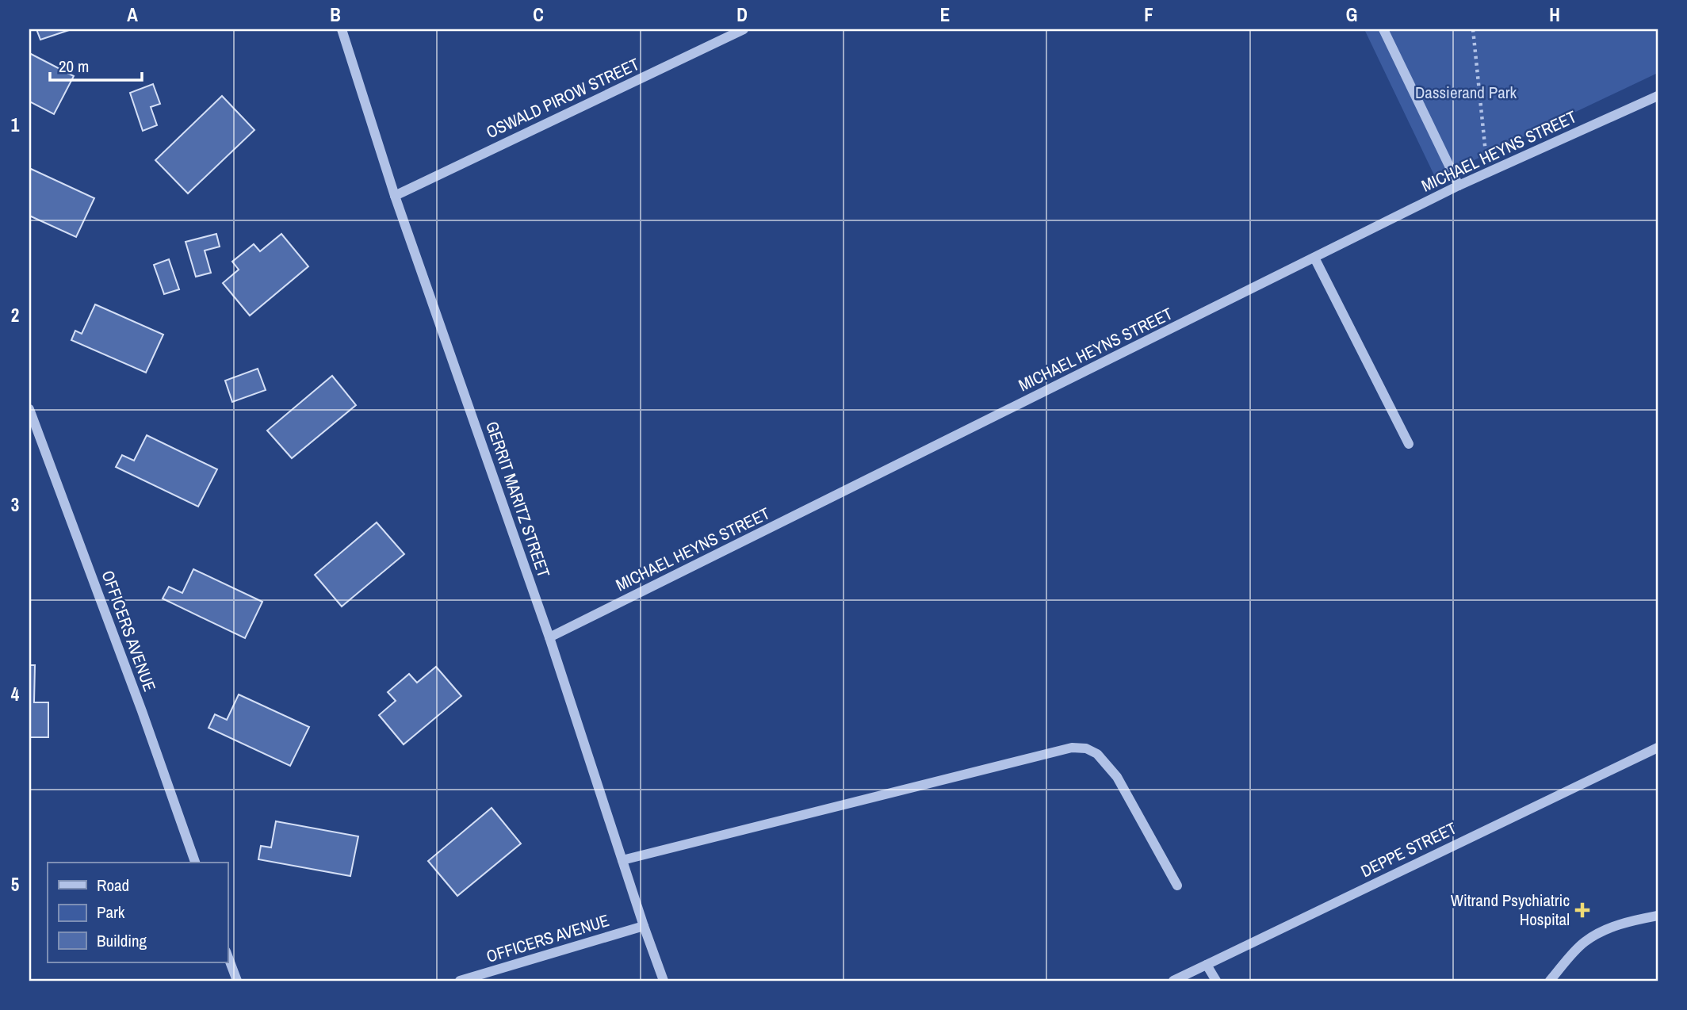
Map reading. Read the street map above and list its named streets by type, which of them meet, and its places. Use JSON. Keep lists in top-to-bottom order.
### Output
{
  "streets": {
    "street": [
      "OSWALD PIROW STREET",
      "MICHAEL HEYNS STREET",
      "GERRIT MARITZ STREET",
      "OFFICERS AVENUE",
      "DEPPE STREET"
    ]
  },
  "crossings": [
    ["OSWALD PIROW STREET", "GERRIT MARITZ STREET"],
    ["MICHAEL HEYNS STREET", "GERRIT MARITZ STREET"],
    ["GERRIT MARITZ STREET", "OFFICERS AVENUE"]
  ],
  "parks": ["Dassierand Park"],
  "places": {
    "health": ["Witrand Psychiatric Hospital"]
  },
  "legend": ["Road", "Park", "Building"],
  "scale_bar": "20 m",
  "grid": {
    "columns": [
      "A",
      "B",
      "C",
      "D",
      "E",
      "F",
      "G",
      "H"
    ],
    "rows": [
      "1",
      "2",
      "3",
      "4",
      "5"
    ]
  }
}
